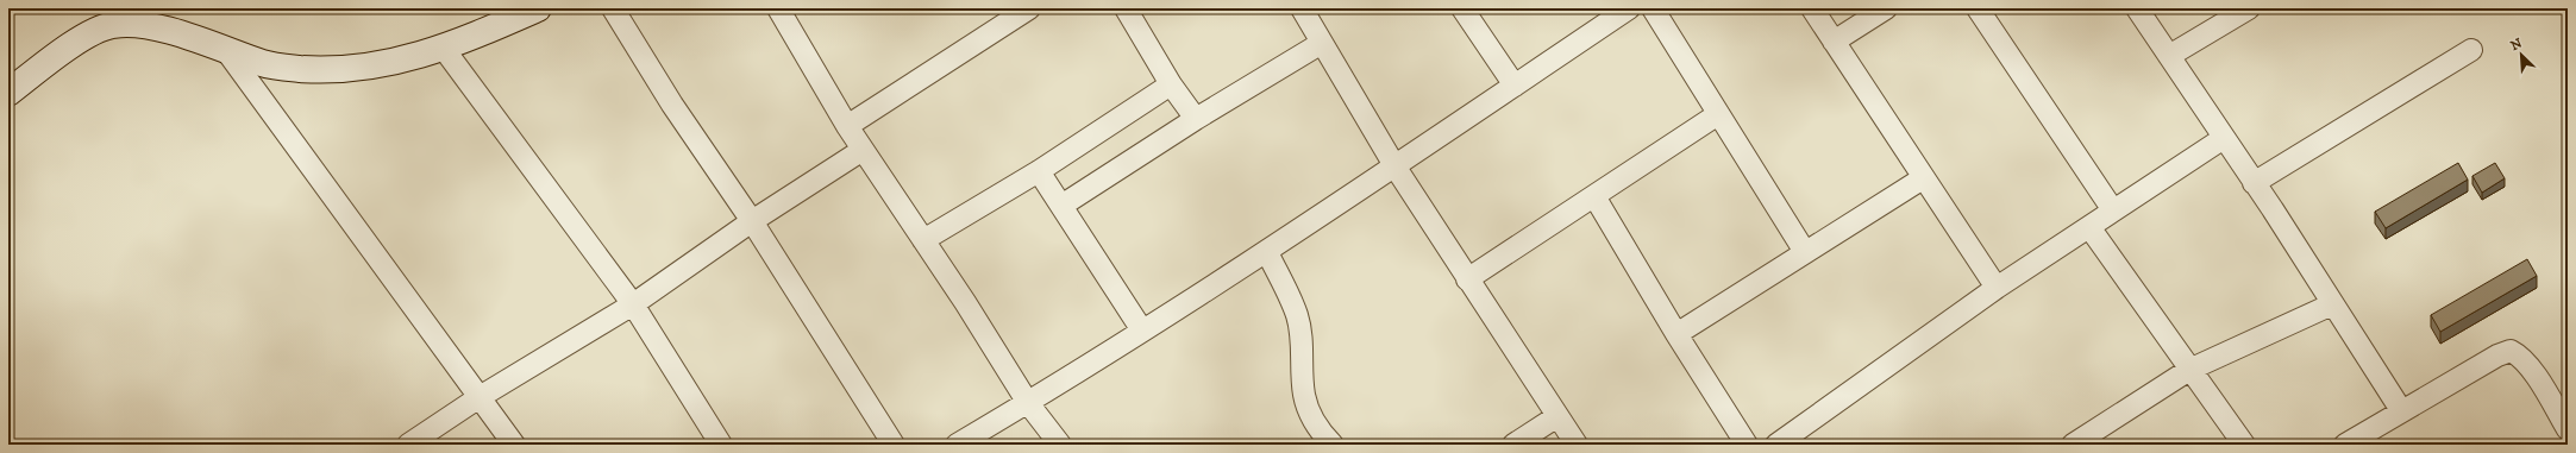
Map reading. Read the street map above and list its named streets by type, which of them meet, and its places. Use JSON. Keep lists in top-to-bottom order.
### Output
{
  "north": "top left"
}
